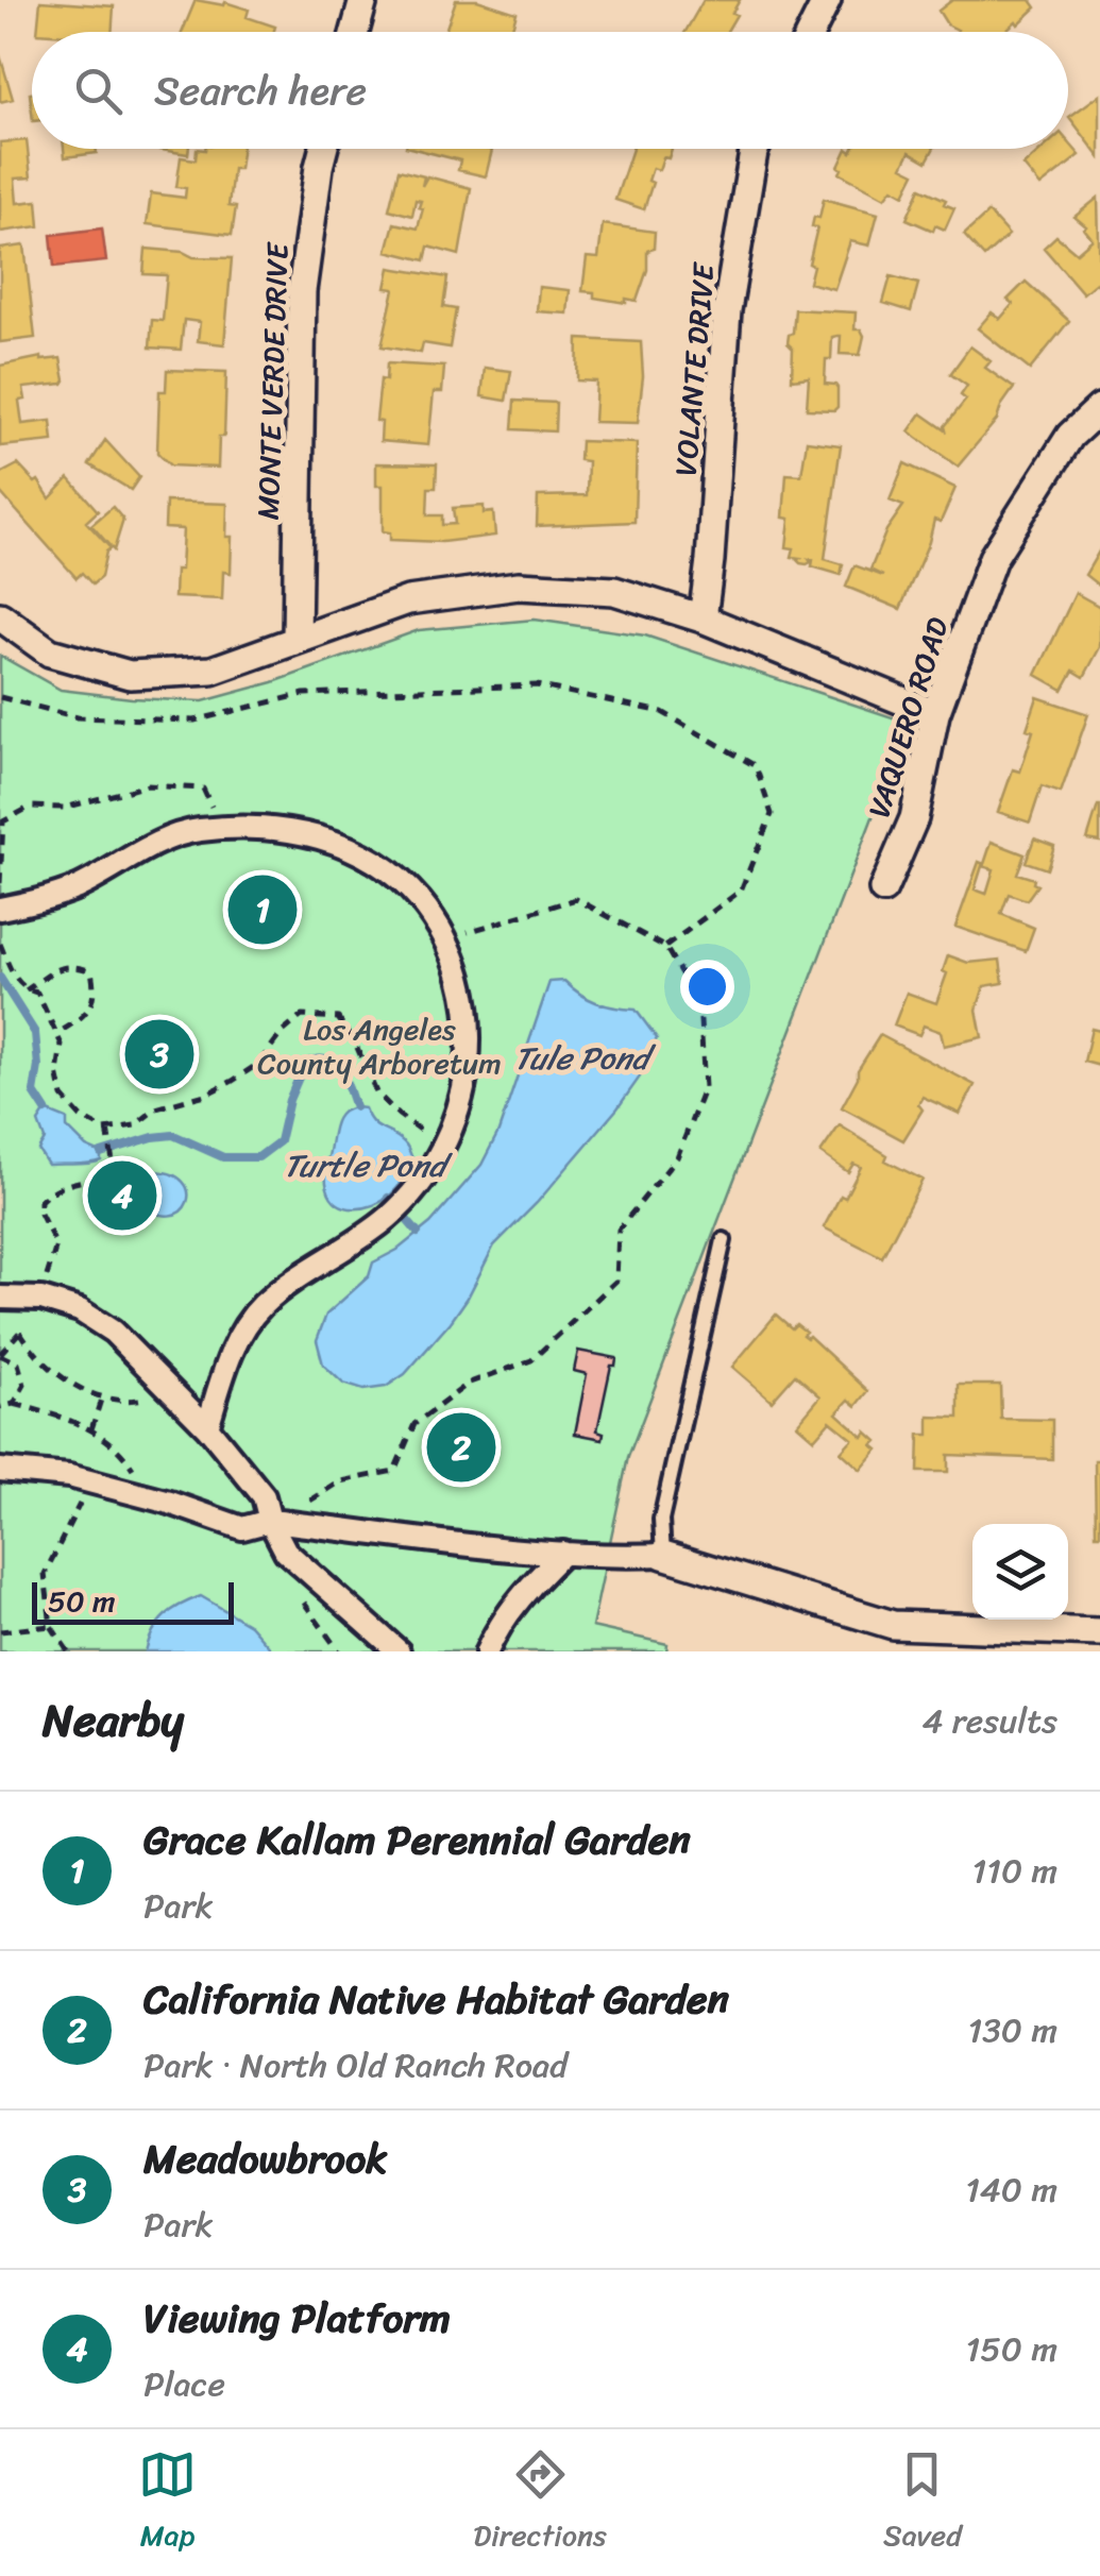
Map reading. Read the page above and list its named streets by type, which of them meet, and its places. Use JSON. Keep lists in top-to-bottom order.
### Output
{
  "streets": {
    "street": ["VOLANTE DRIVE", "MONTE VERDE DRIVE", "VAQUERO ROAD"]
  },
  "water": ["Tule Pond", "Turtle Pond"],
  "parks": ["Los Angeles County Arboretum"],
  "scale_bar": "50 m",
  "page": {
    "search": "Search here",
    "pins": [
      "1",
      "3",
      "4",
      "2"
    ],
    "scale": "50 m",
    "heading": ["Nearby", "4 results"],
    "list": [
      {
        "mark": "1",
        "name": "Grace Kallam Perennial Garden",
        "note": "Park",
        "value": "110 m"
      },
      {
        "mark": "2",
        "name": "California Native Habitat Garden",
        "note": "Park · North Old Ranch Road",
        "value": "130 m"
      },
      {
        "mark": "3",
        "name": "Meadowbrook",
        "note": "Park",
        "value": "140 m"
      },
      {
        "mark": "4",
        "name": "Viewing Platform",
        "note": "Place",
        "value": "150 m"
      }
    ],
    "nav": ["Map", "Directions", "Saved"]
  }
}
